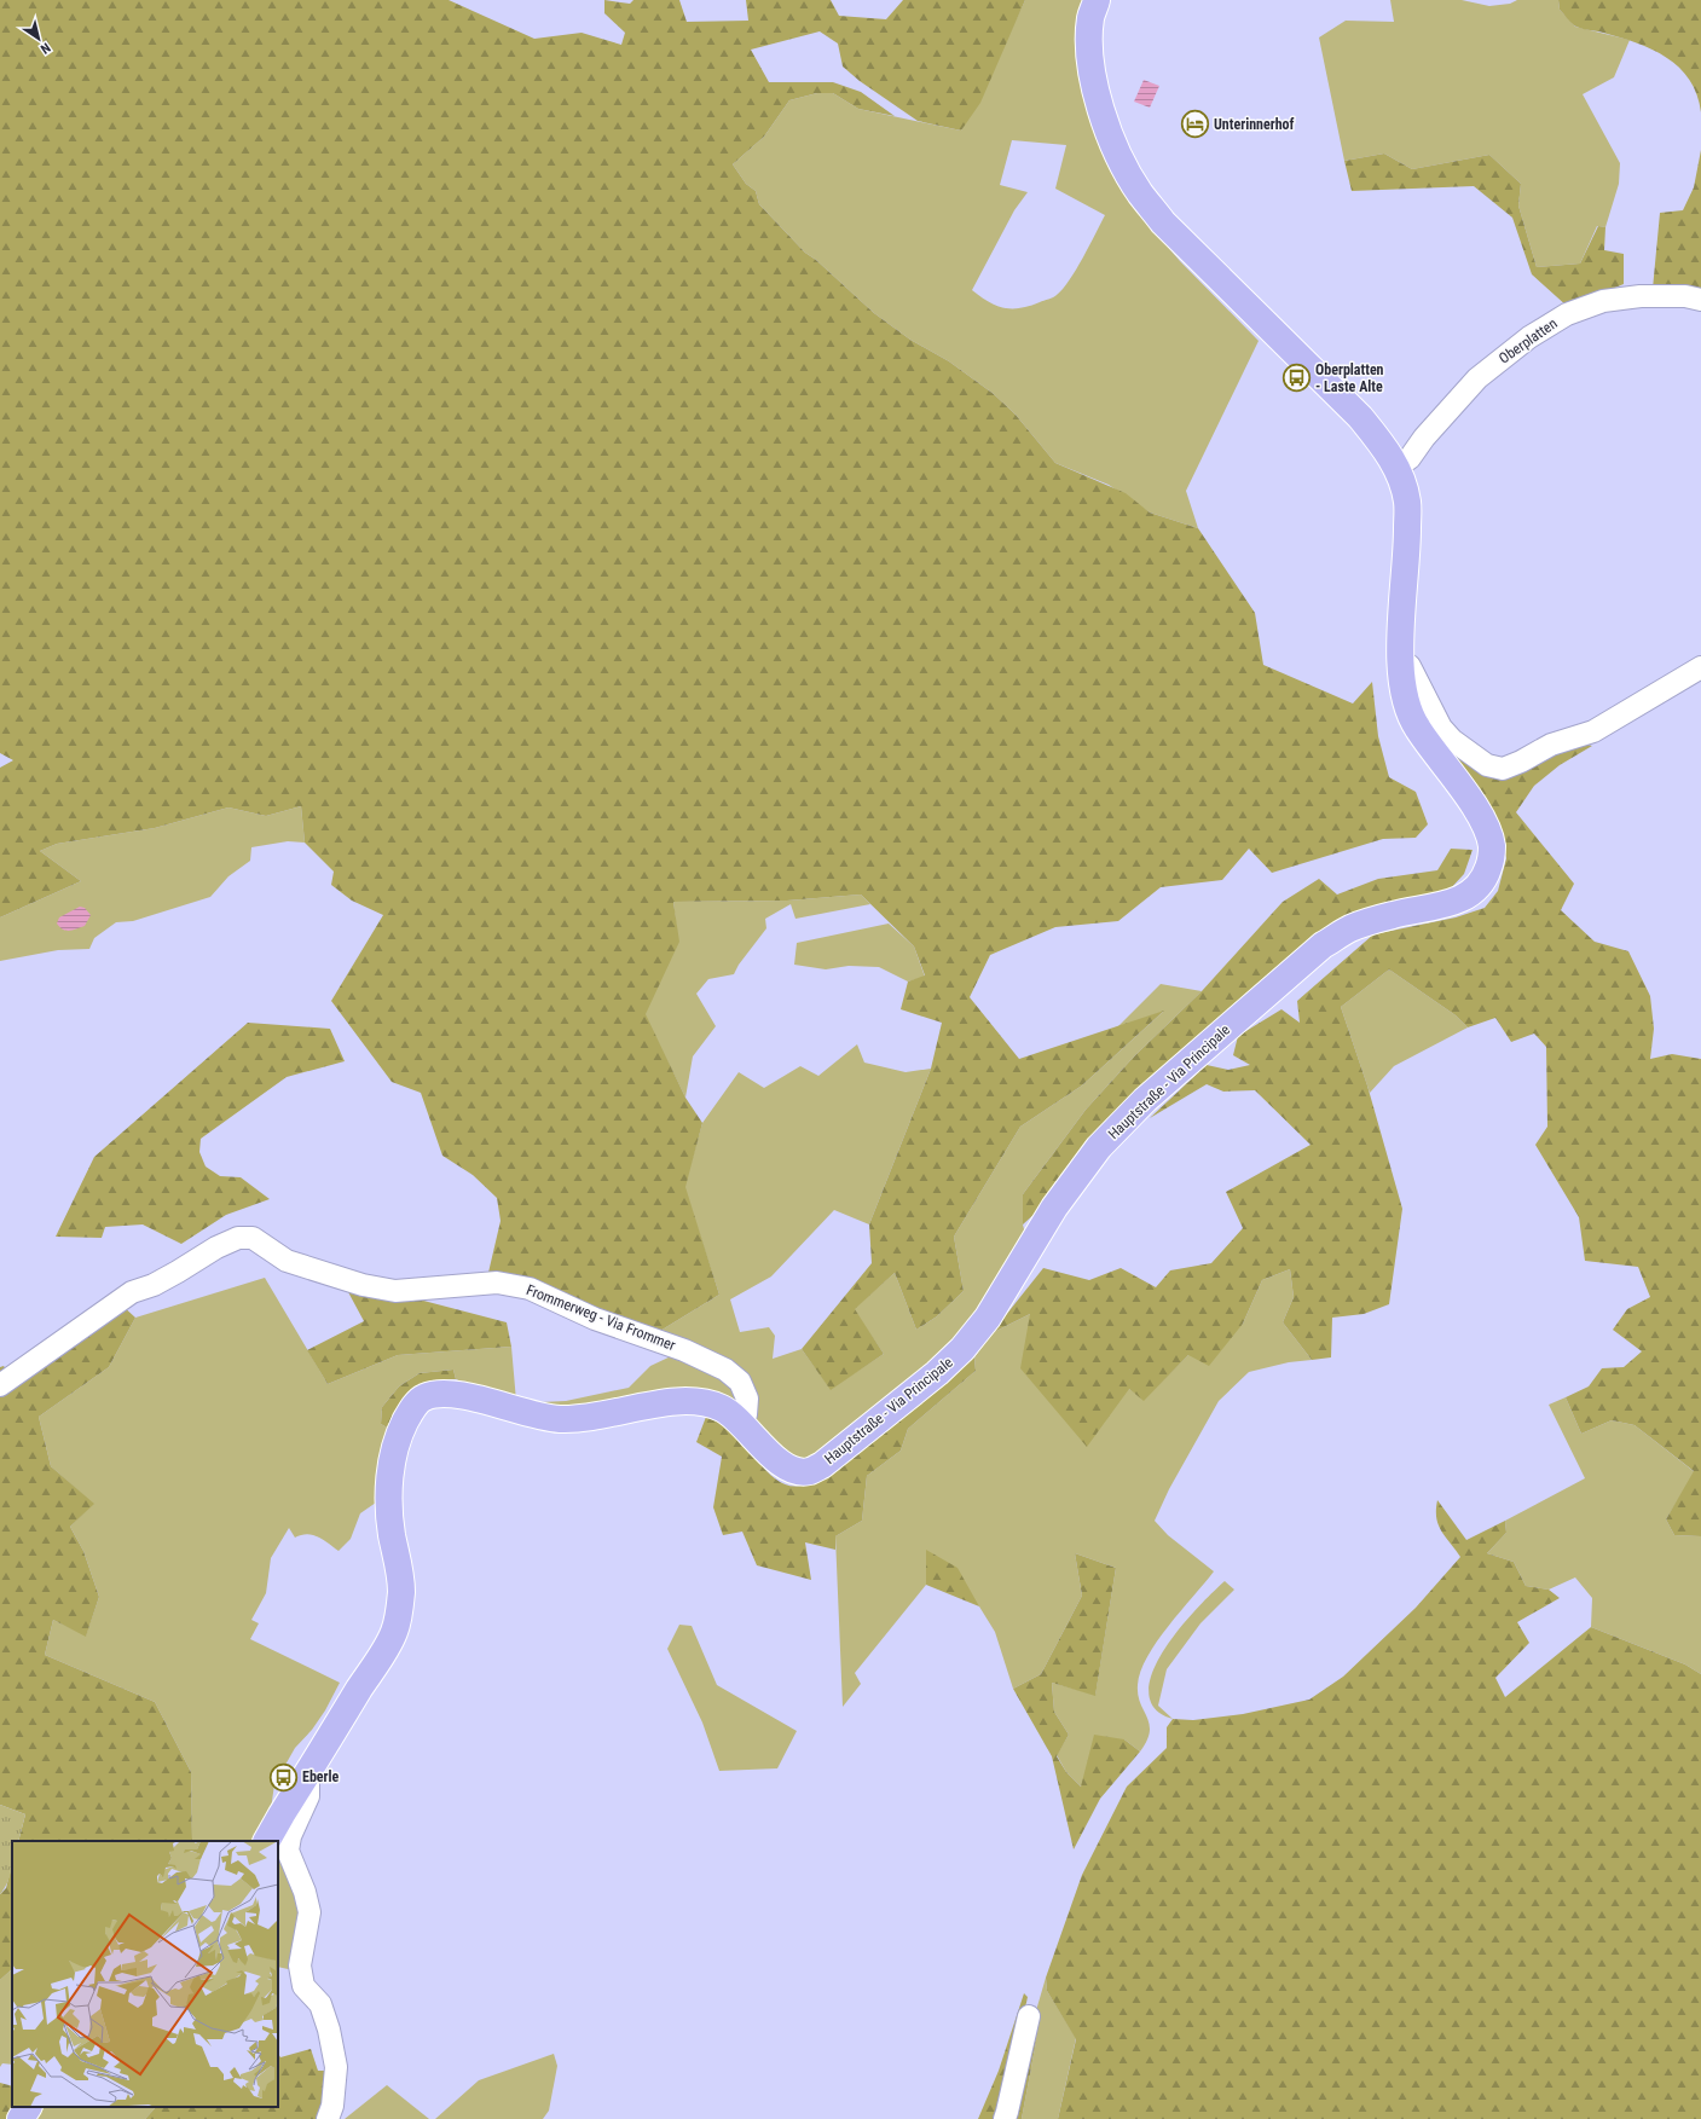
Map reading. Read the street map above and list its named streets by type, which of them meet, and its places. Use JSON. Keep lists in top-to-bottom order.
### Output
{
  "streets": {
    "main road": ["Hauptstraße - Via Principale"],
    "street": ["Oberplatten", "Frommerweg - Via Frommer"]
  },
  "crossings": [
    ["Hauptstraße - Via Principale", "Frommerweg - Via Frommer"]
  ],
  "places": {
    "hotel": ["Unterinnerhof"],
    "bus stop": ["Oberplatten - Laste Alte", "Eberle"]
  },
  "north": "bottom right"
}
